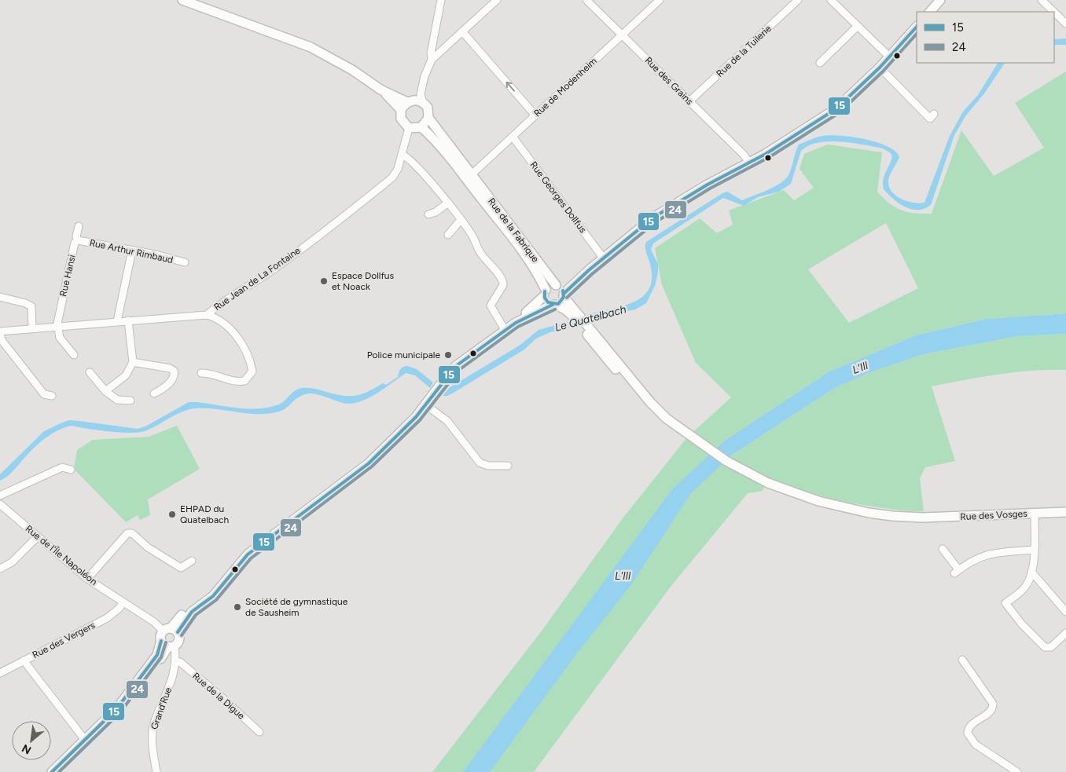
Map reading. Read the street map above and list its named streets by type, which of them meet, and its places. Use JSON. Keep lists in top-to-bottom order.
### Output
{
  "streets": {
    "main road": ["Rue de la Fabrique", "Rue des Vosges"],
    "street": [
      "Rue de la Tuilerie",
      "Rue des Grains",
      "Rue de Modenheim",
      "Rue Georges Dollfus",
      "Rue Arthur Rimbaud",
      "Rue Hansi",
      "Rue Jean de La Fontaine",
      "Rue de l'Île Napoléon",
      "Rue des Vergers",
      "Rue de la Digue",
      "Grand'Rue"
    ]
  },
  "crossings": [
    ["Rue de la Tuilerie", "Rue des Grains"],
    ["Rue des Grains", "Rue de Modenheim"],
    ["Rue de Modenheim", "Rue Georges Dollfus"],
    ["Rue de Modenheim", "Rue de la Fabrique"],
    ["Rue de la Fabrique", "Rue Jean de La Fontaine"],
    ["Rue de la Fabrique", "Rue des Vosges"],
    ["Rue Arthur Rimbaud", "Rue Hansi"],
    ["Rue Hansi", "Rue Jean de La Fontaine"],
    ["Rue de l'Île Napoléon", "Rue des Vergers"],
    ["Rue de la Digue", "Grand'Rue"]
  ],
  "water": ["Le Quatelbach", "L'Ill"],
  "places": [
    "Espace Dollfus et Noack",
    "Police municipale",
    "EHPAD du Quatelbach",
    "Société de gymnastique de Sausheim"
  ],
  "lines": ["transit line 15", "transit line 24"],
  "legend": ["15", "24"],
  "north": "bottom left"
}
